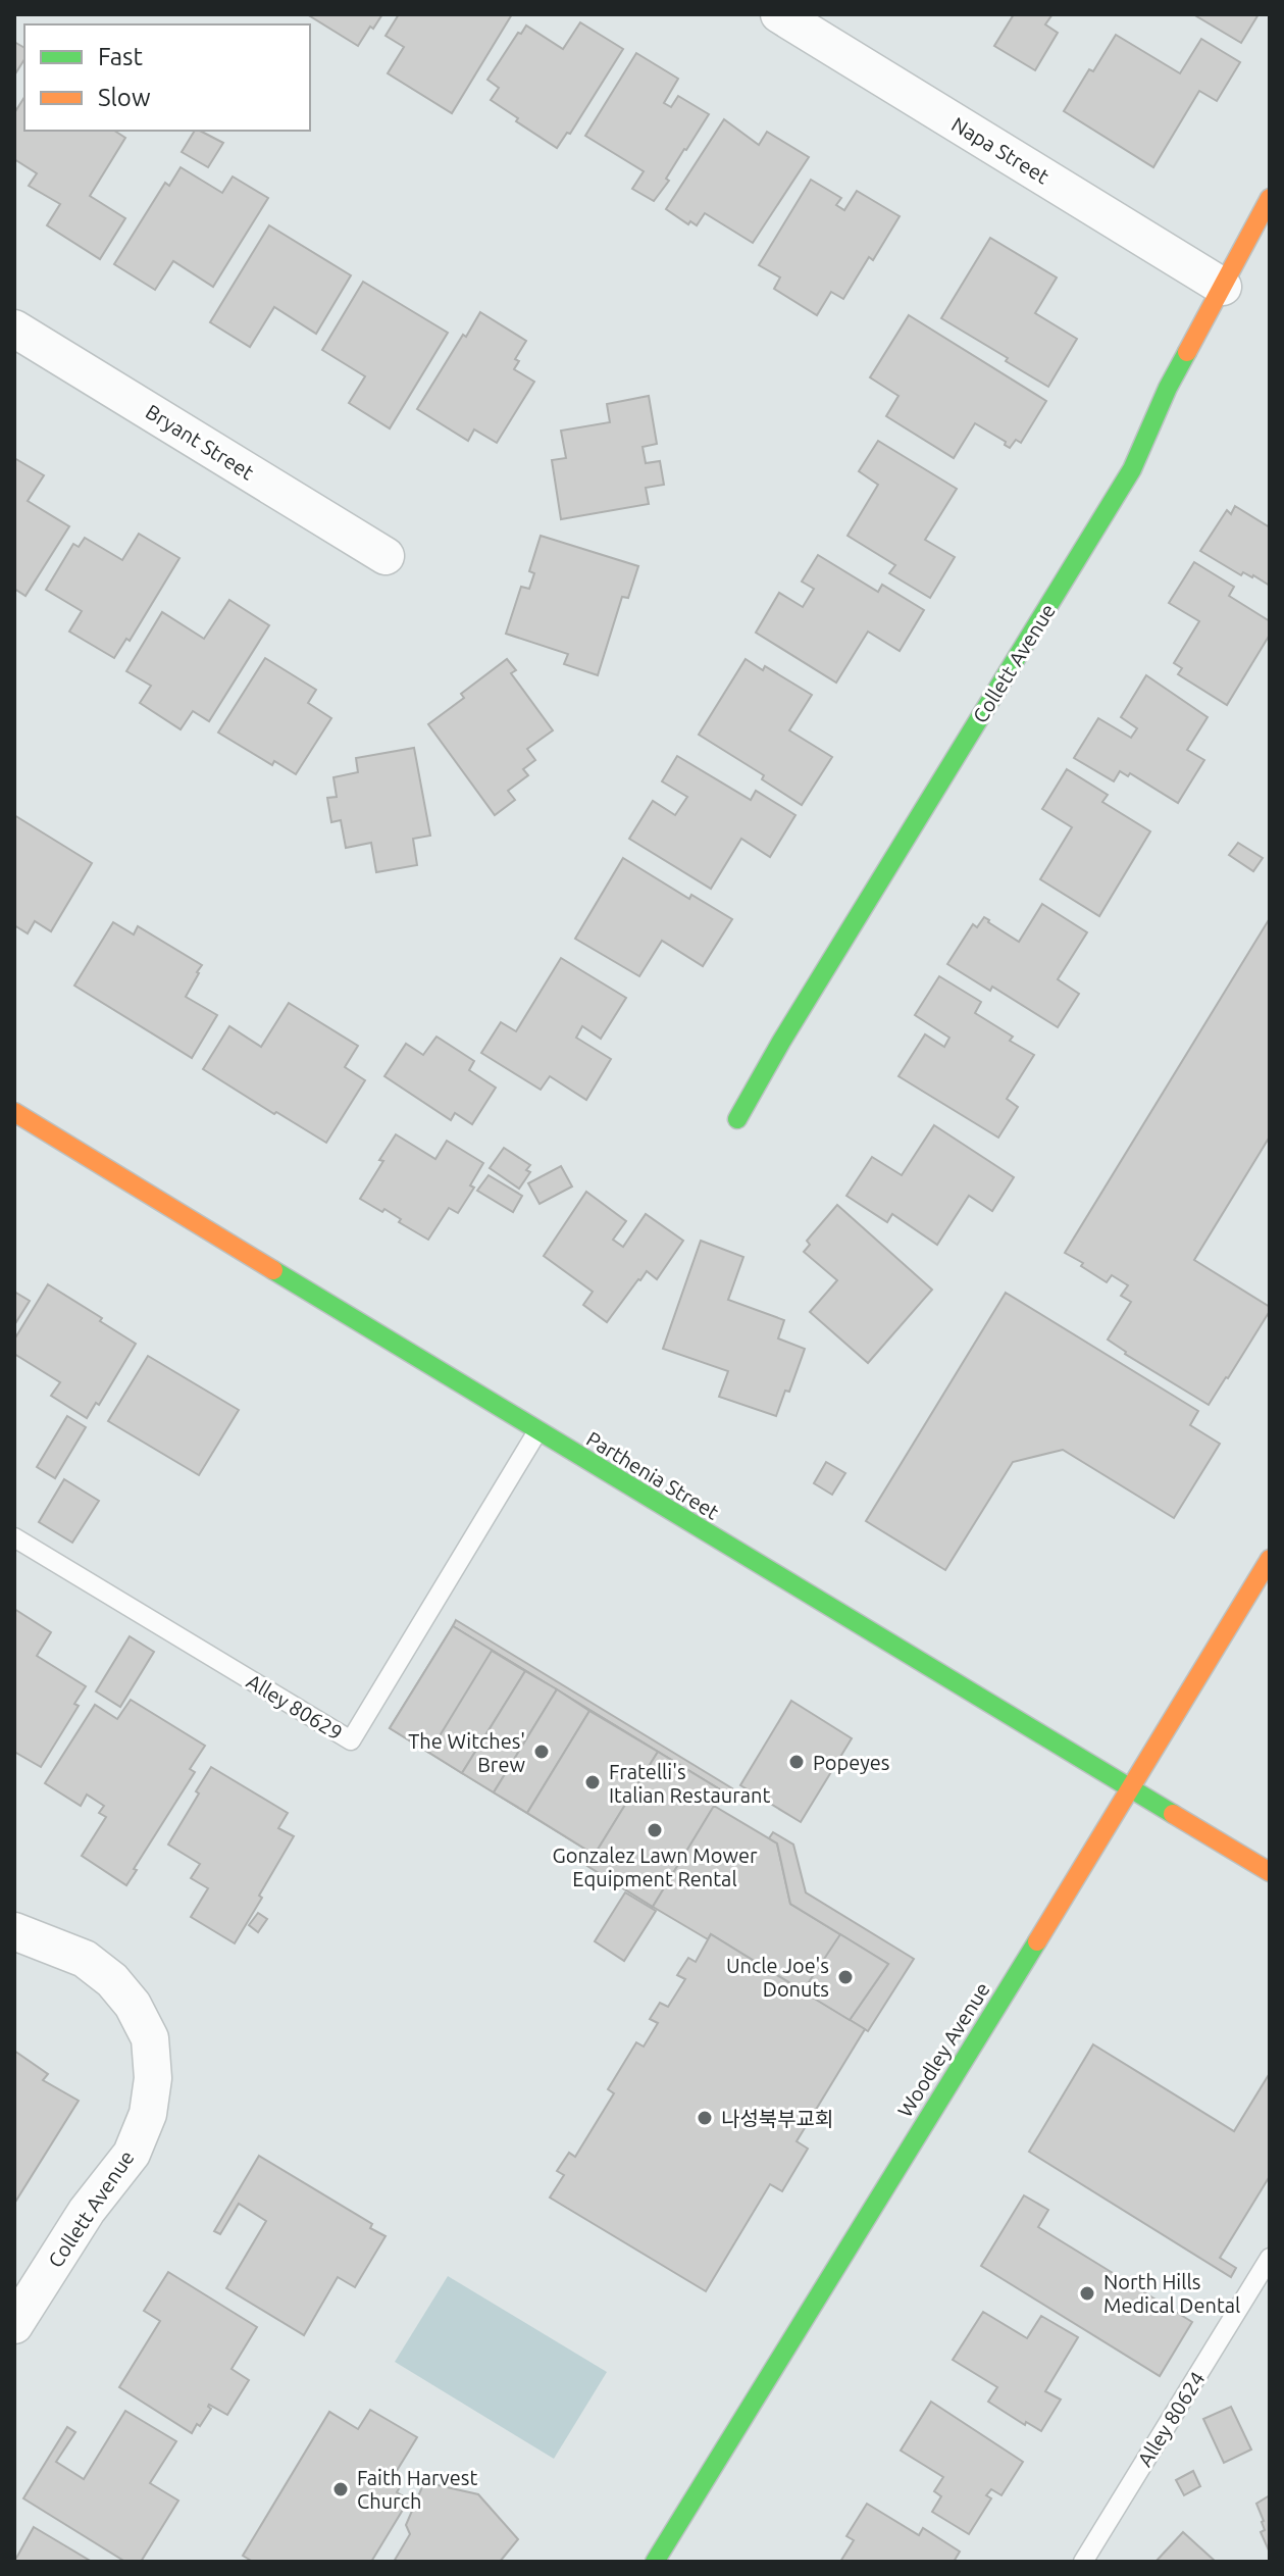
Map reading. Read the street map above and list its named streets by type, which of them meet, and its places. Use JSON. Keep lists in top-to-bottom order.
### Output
{
  "streets": {
    "main road": ["Collett Avenue", "Parthenia Street", "Woodley Avenue"],
    "street": ["Napa Street", "Bryant Street"],
    "lane": ["Alley 80629", "Alley 80624"]
  },
  "crossings": [
    ["Napa Street", "Collett Avenue"],
    ["Parthenia Street", "Alley 80629"],
    ["Parthenia Street", "Woodley Avenue"]
  ],
  "places": [
    "The Witches' Brew",
    "Popeyes",
    "Fratelli's Italian Restaurant",
    "Gonzalez Lawn Mower Equipment Rental",
    "Uncle Joe's Donuts",
    "나성북부교회",
    "North Hills Medical Dental",
    "Faith Harvest Church"
  ],
  "legend": ["Fast", "Slow"]
}
